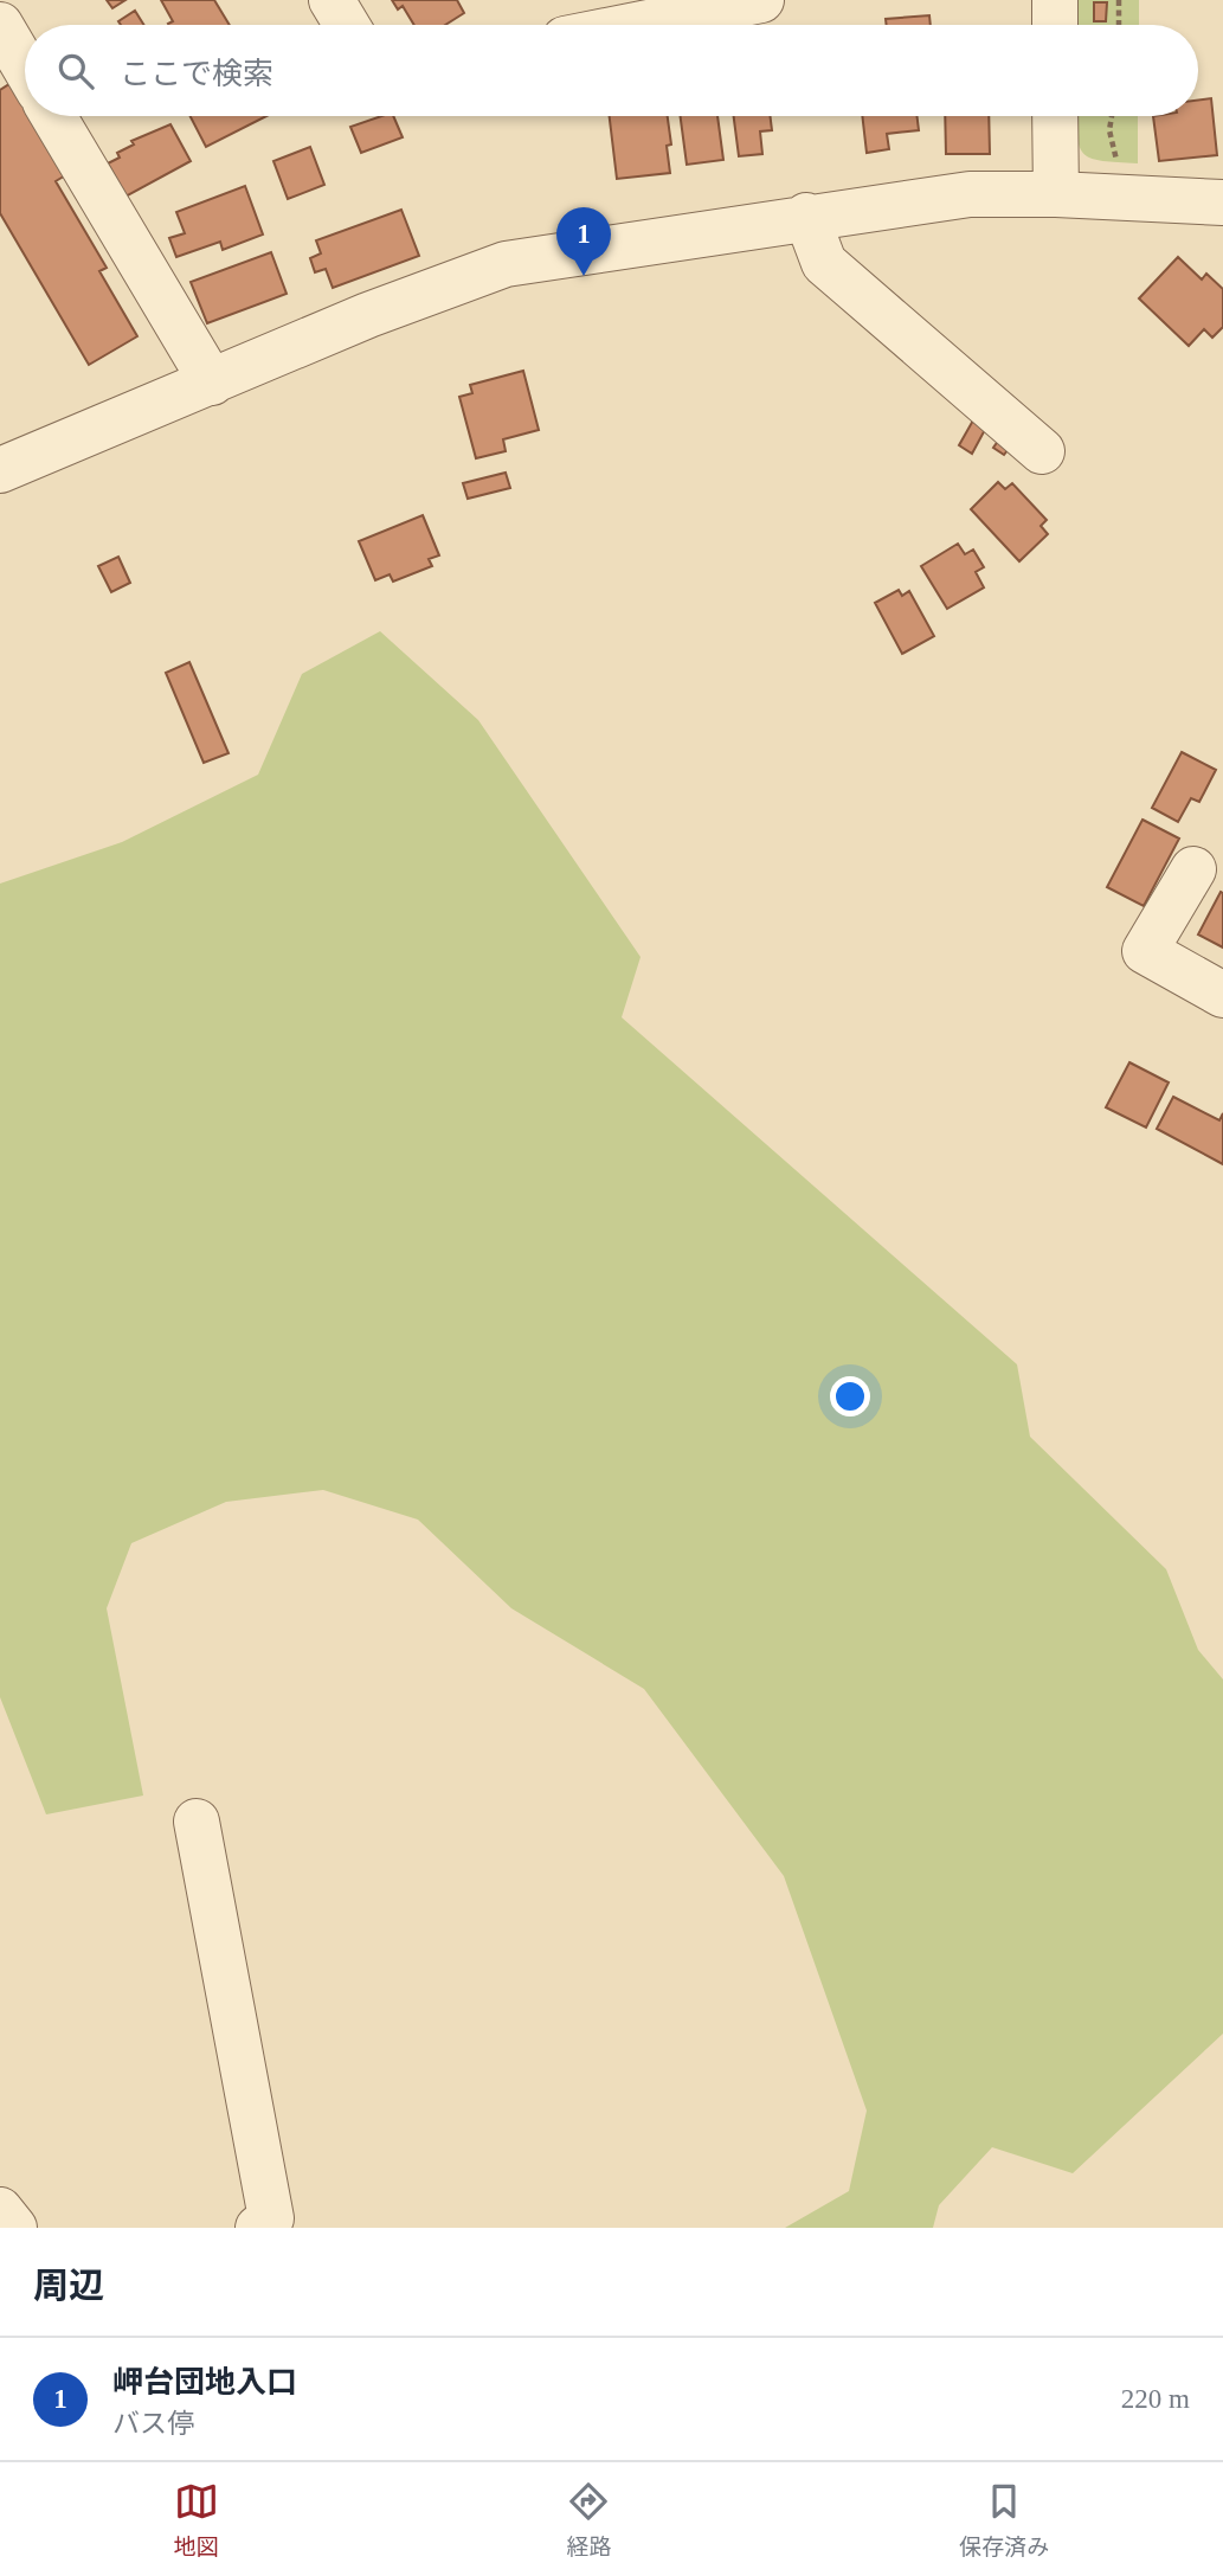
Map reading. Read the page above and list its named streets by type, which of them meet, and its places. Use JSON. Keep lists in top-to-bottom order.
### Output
{
  "page": {
    "search": "ここで検索",
    "pins": "1",
    "heading": "周辺",
    "list": [
      {
        "mark": "1",
        "name": "岬台団地入口",
        "note": "バス停",
        "value": "220 m"
      }
    ],
    "nav": ["地図", "経路", "保存済み"]
  }
}
